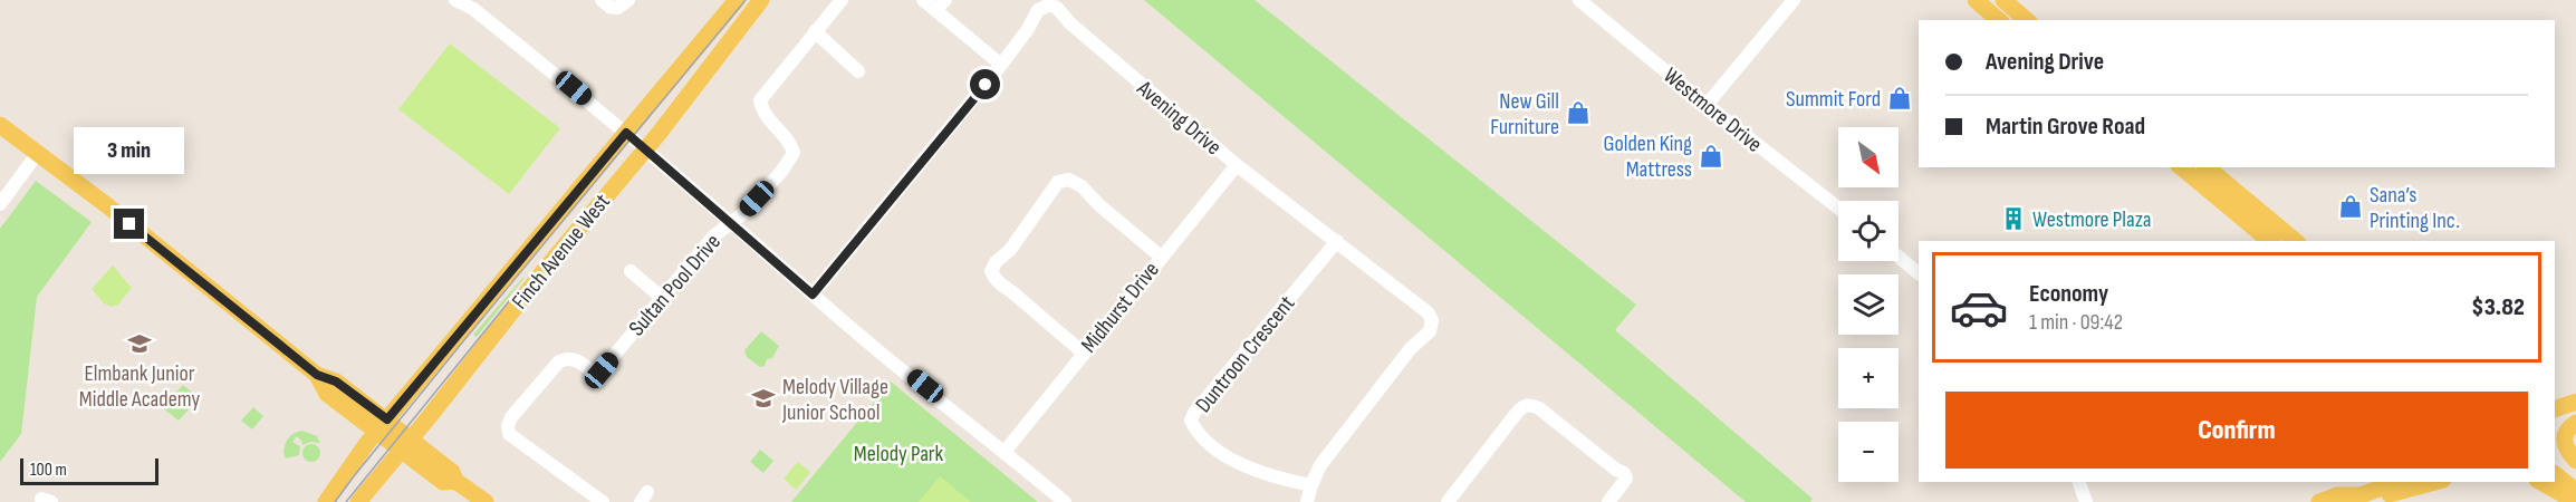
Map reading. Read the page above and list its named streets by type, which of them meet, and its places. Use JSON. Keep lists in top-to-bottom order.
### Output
{
  "streets": {
    "main road": ["Finch Avenue West"],
    "street": [
      "Westmore Drive",
      "Avening Drive",
      "Sultan Pool Drive",
      "Midhurst Drive",
      "Duntroon Crescent"
    ]
  },
  "crossings": [
    ["Avening Drive", "Midhurst Drive"],
    ["Avening Drive", "Duntroon Crescent"]
  ],
  "parks": ["Melody Park"],
  "places": {
    "shop": [
      "Summit Ford",
      "New Gill Furniture",
      "Golden King Mattress",
      "Sana’s Printing Inc."
    ],
    "building": ["Westmore Plaza"],
    "school or university": ["Elmbank Junior Middle Academy", "Melody Village Junior School"]
  },
  "scale_bar": "100 m",
  "north": "bottom right",
  "page": {
    "banner": ["Avening Drive", "Martin Grove Road"],
    "map_buttons": ["+", "−"],
    "bubble": "3 min",
    "list": [
      {
        "name": "Economy",
        "note": "1 min · 09:42",
        "value": "$3.82"
      }
    ],
    "buttons": "Confirm",
    "scale": "100 m"
  }
}
